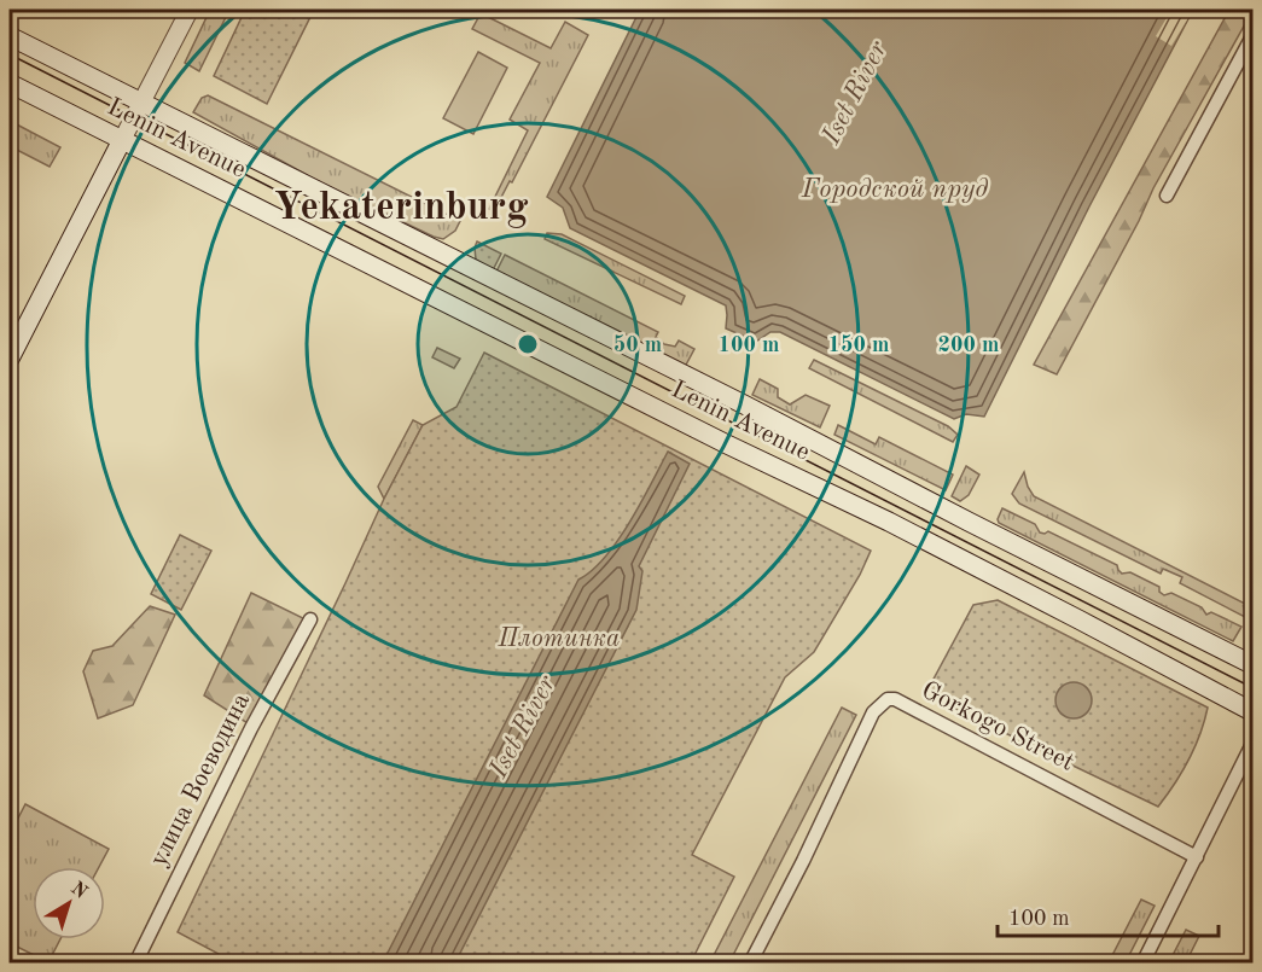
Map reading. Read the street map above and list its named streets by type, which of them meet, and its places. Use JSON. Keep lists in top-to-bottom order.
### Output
{
  "streets": {
    "main road": ["Lenin Avenue"],
    "street": ["Gorkogo Street", "улица Воеводина"]
  },
  "districts": ["Yekaterinburg"],
  "water": ["Iset River", "Городской пруд"],
  "parks": ["Плотинка"],
  "scale_bar": "100 m",
  "north": "top right",
  "rings": [
    "50 m",
    "100 m",
    "150 m",
    "200 m"
  ]
}
